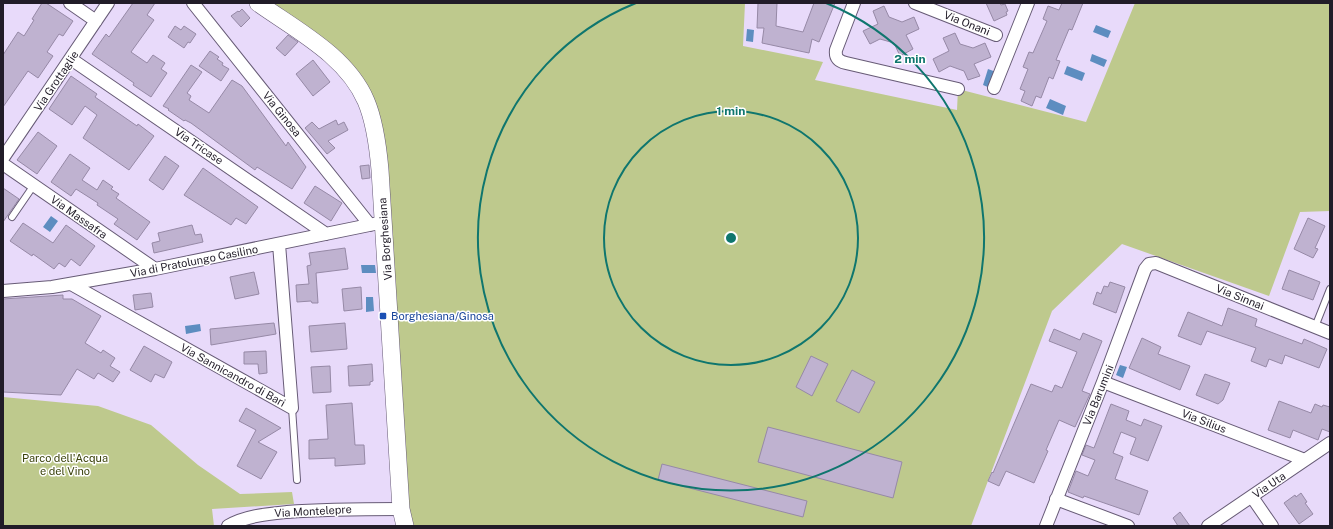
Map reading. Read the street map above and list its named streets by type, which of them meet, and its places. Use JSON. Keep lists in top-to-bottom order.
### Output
{
  "streets": {
    "street": [
      "Via Onani",
      "Via Grottaglie",
      "Via Ginosa",
      "Via Tricase",
      "Via Massafra",
      "Via Borghesiana",
      "Via di Pratolungo Casilino",
      "Via Sinnai",
      "Via Sannicandro di Bari",
      "Via Barumini",
      "Via Silius",
      "Via Uta",
      "Via Montelepre"
    ]
  },
  "crossings": [
    ["Via Grottaglie", "Via Tricase"],
    ["Via Ginosa", "Via Borghesiana"],
    ["Via Ginosa", "Via di Pratolungo Casilino"],
    ["Via Tricase", "Via di Pratolungo Casilino"],
    ["Via Massafra", "Via di Pratolungo Casilino"],
    ["Via Borghesiana", "Via di Pratolungo Casilino"],
    ["Via Borghesiana", "Via Montelepre"],
    ["Via di Pratolungo Casilino", "Via Sannicandro di Bari"],
    ["Via Sinnai", "Via Barumini"],
    ["Via Barumini", "Via Silius"],
    ["Via Silius", "Via Uta"]
  ],
  "parks": ["Parco dell'Acqua e del Vino"],
  "places": {
    "transit": ["Borghesiana/Ginosa"]
  },
  "rings": ["2 min", "1 min"]
}
